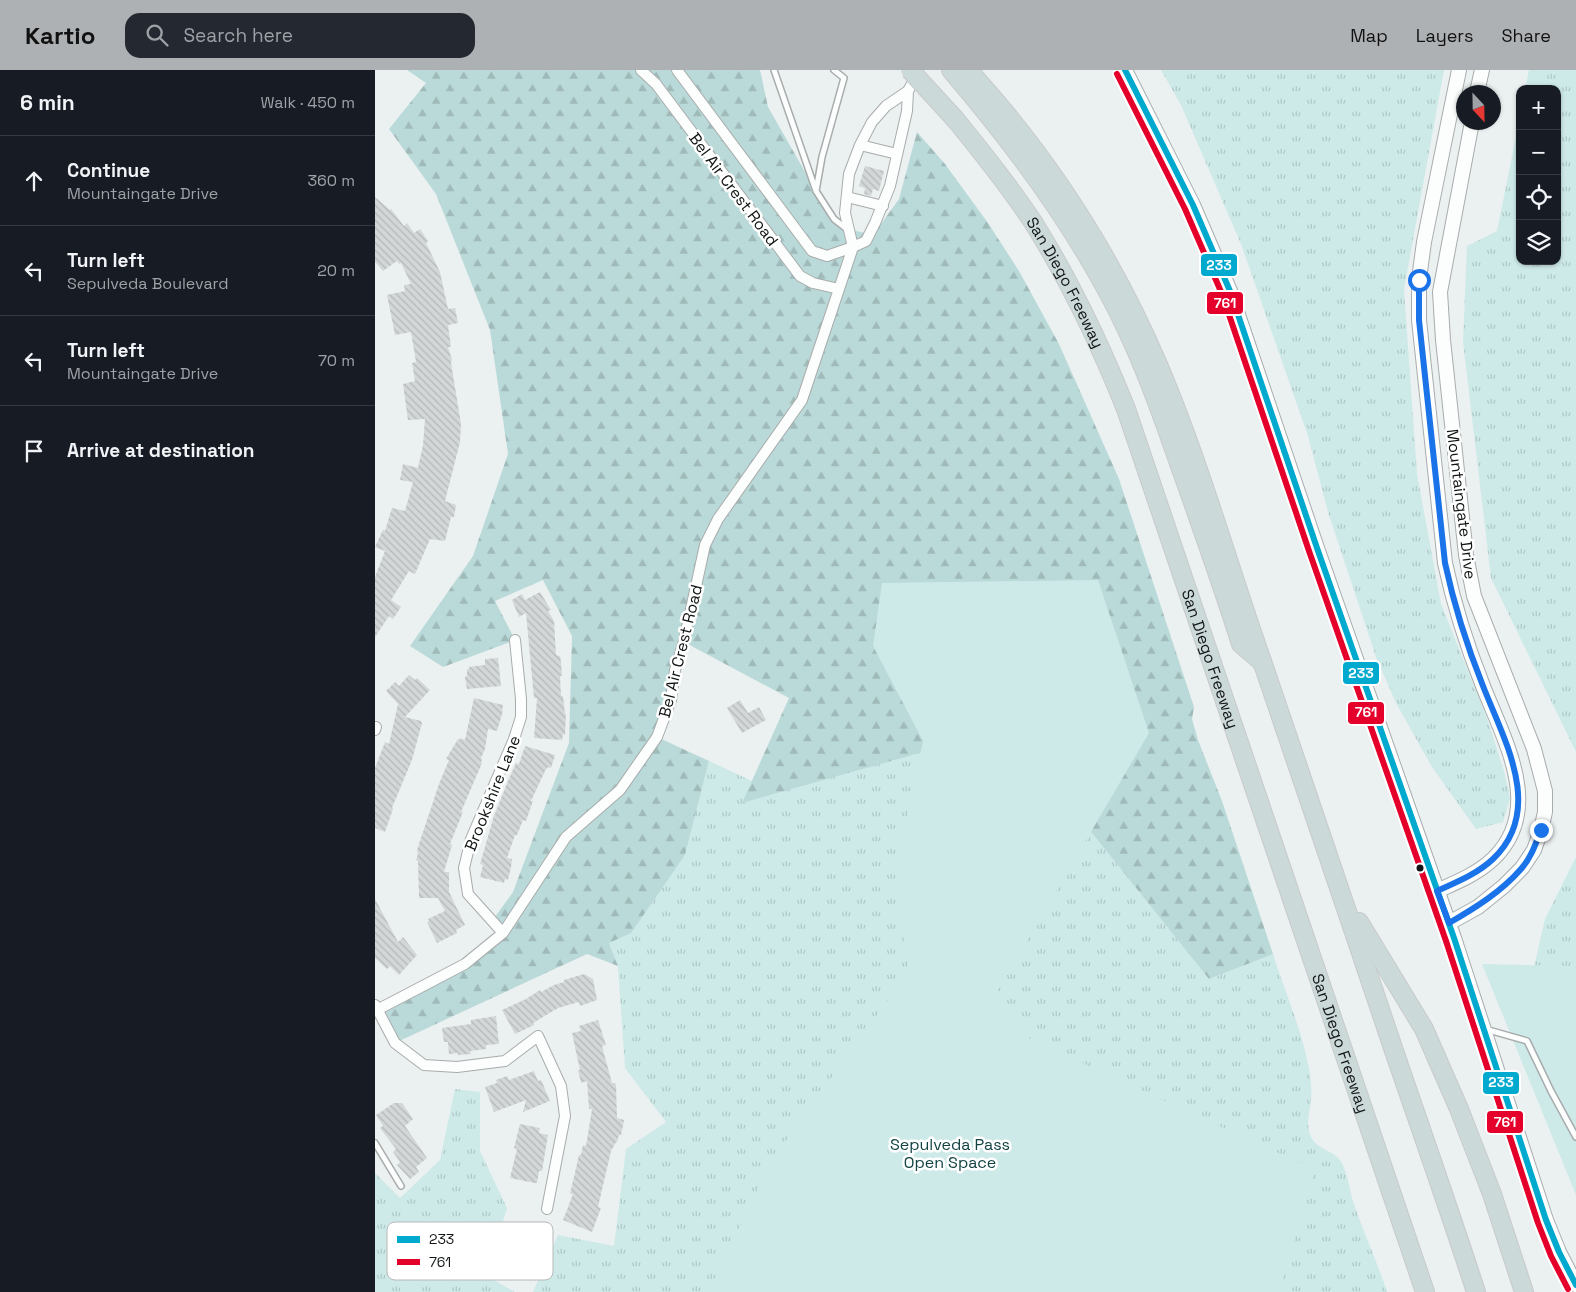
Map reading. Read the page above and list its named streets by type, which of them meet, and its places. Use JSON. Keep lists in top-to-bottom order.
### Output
{
  "streets": {
    "highway": ["San Diego Freeway"],
    "street": ["Bel Air Crest Road", "Mountaingate Drive", "Brookshire Lane"]
  },
  "crossings": [
    ["Bel Air Crest Road", "Brookshire Lane"]
  ],
  "parks": ["Sepulveda Pass Open Space"],
  "lines": ["transit line 233", "transit line 761"],
  "legend": ["233", "761"],
  "north": "bottom",
  "page": {
    "header": "Kartio",
    "search": "Search here",
    "nav": ["Map", "Layers", "Share"],
    "heading": ["6 min", "Walk · 450 m"],
    "map_buttons": ["+", "−"],
    "list": [
      ["Continue", "Mountaingate Drive", "360 m"],
      ["Turn left", "Sepulveda Boulevard", "20 m"],
      ["Turn left", "Mountaingate Drive", "70 m"],
      "Arrive at destination"
    ]
  }
}
